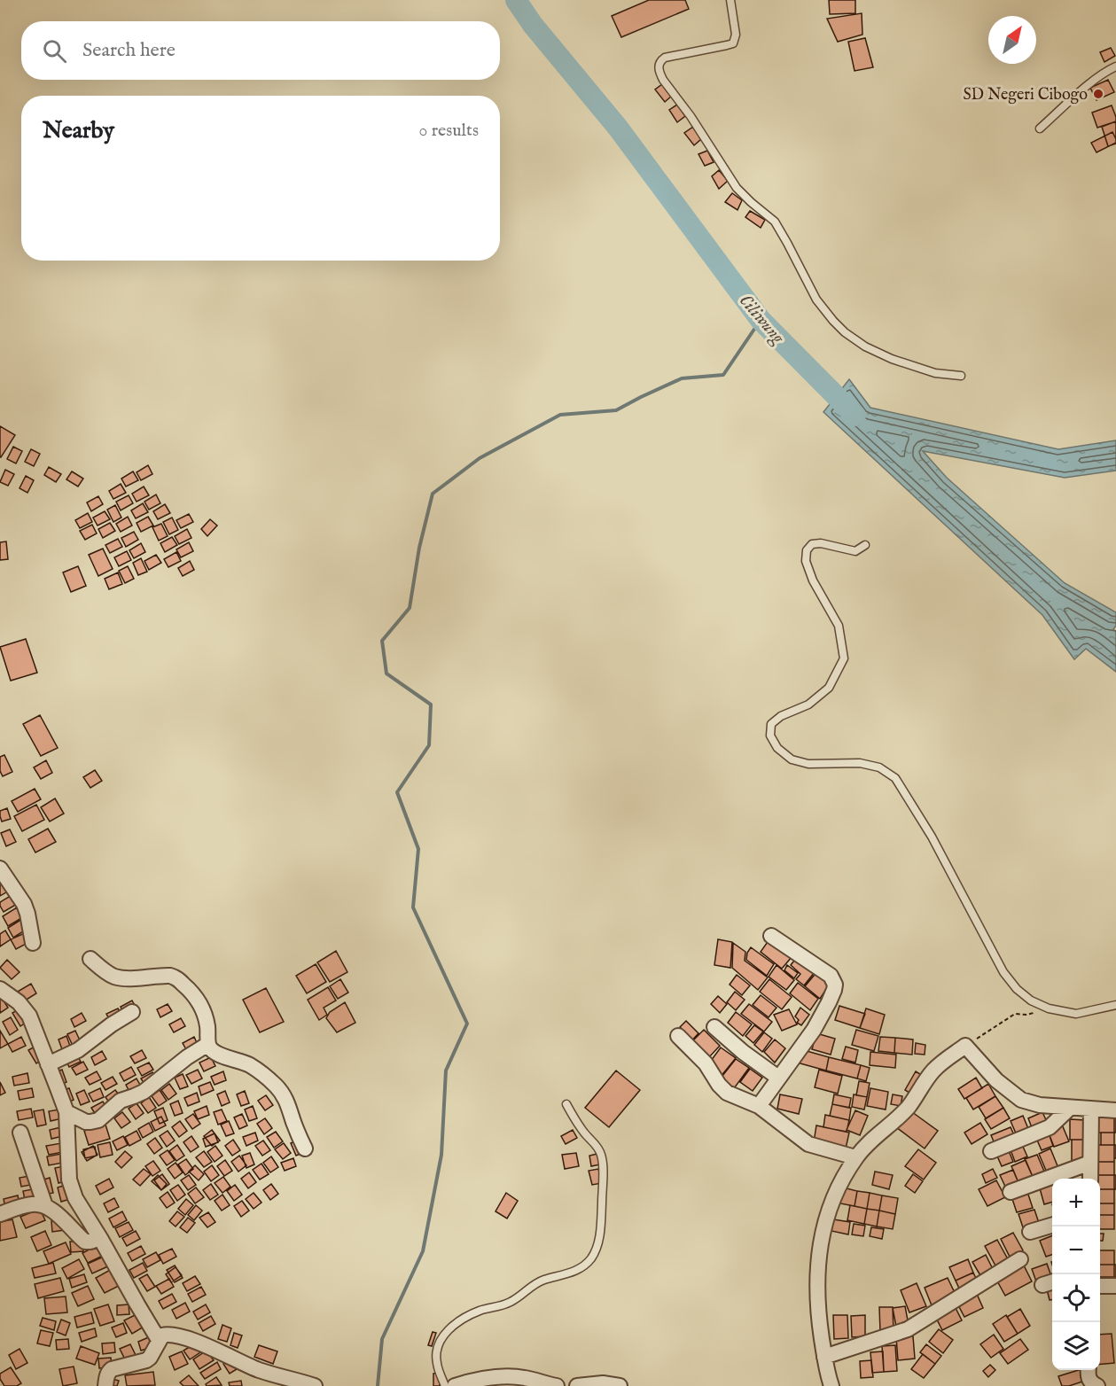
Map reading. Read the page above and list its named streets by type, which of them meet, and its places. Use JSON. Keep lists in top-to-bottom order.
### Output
{
  "water": ["Ciliwung"],
  "places": ["SD Negeri Cibogo"],
  "north": "top right",
  "page": {
    "search": "Search here",
    "heading": ["Nearby", "0 results"],
    "map_buttons": ["+", "−"]
  }
}
